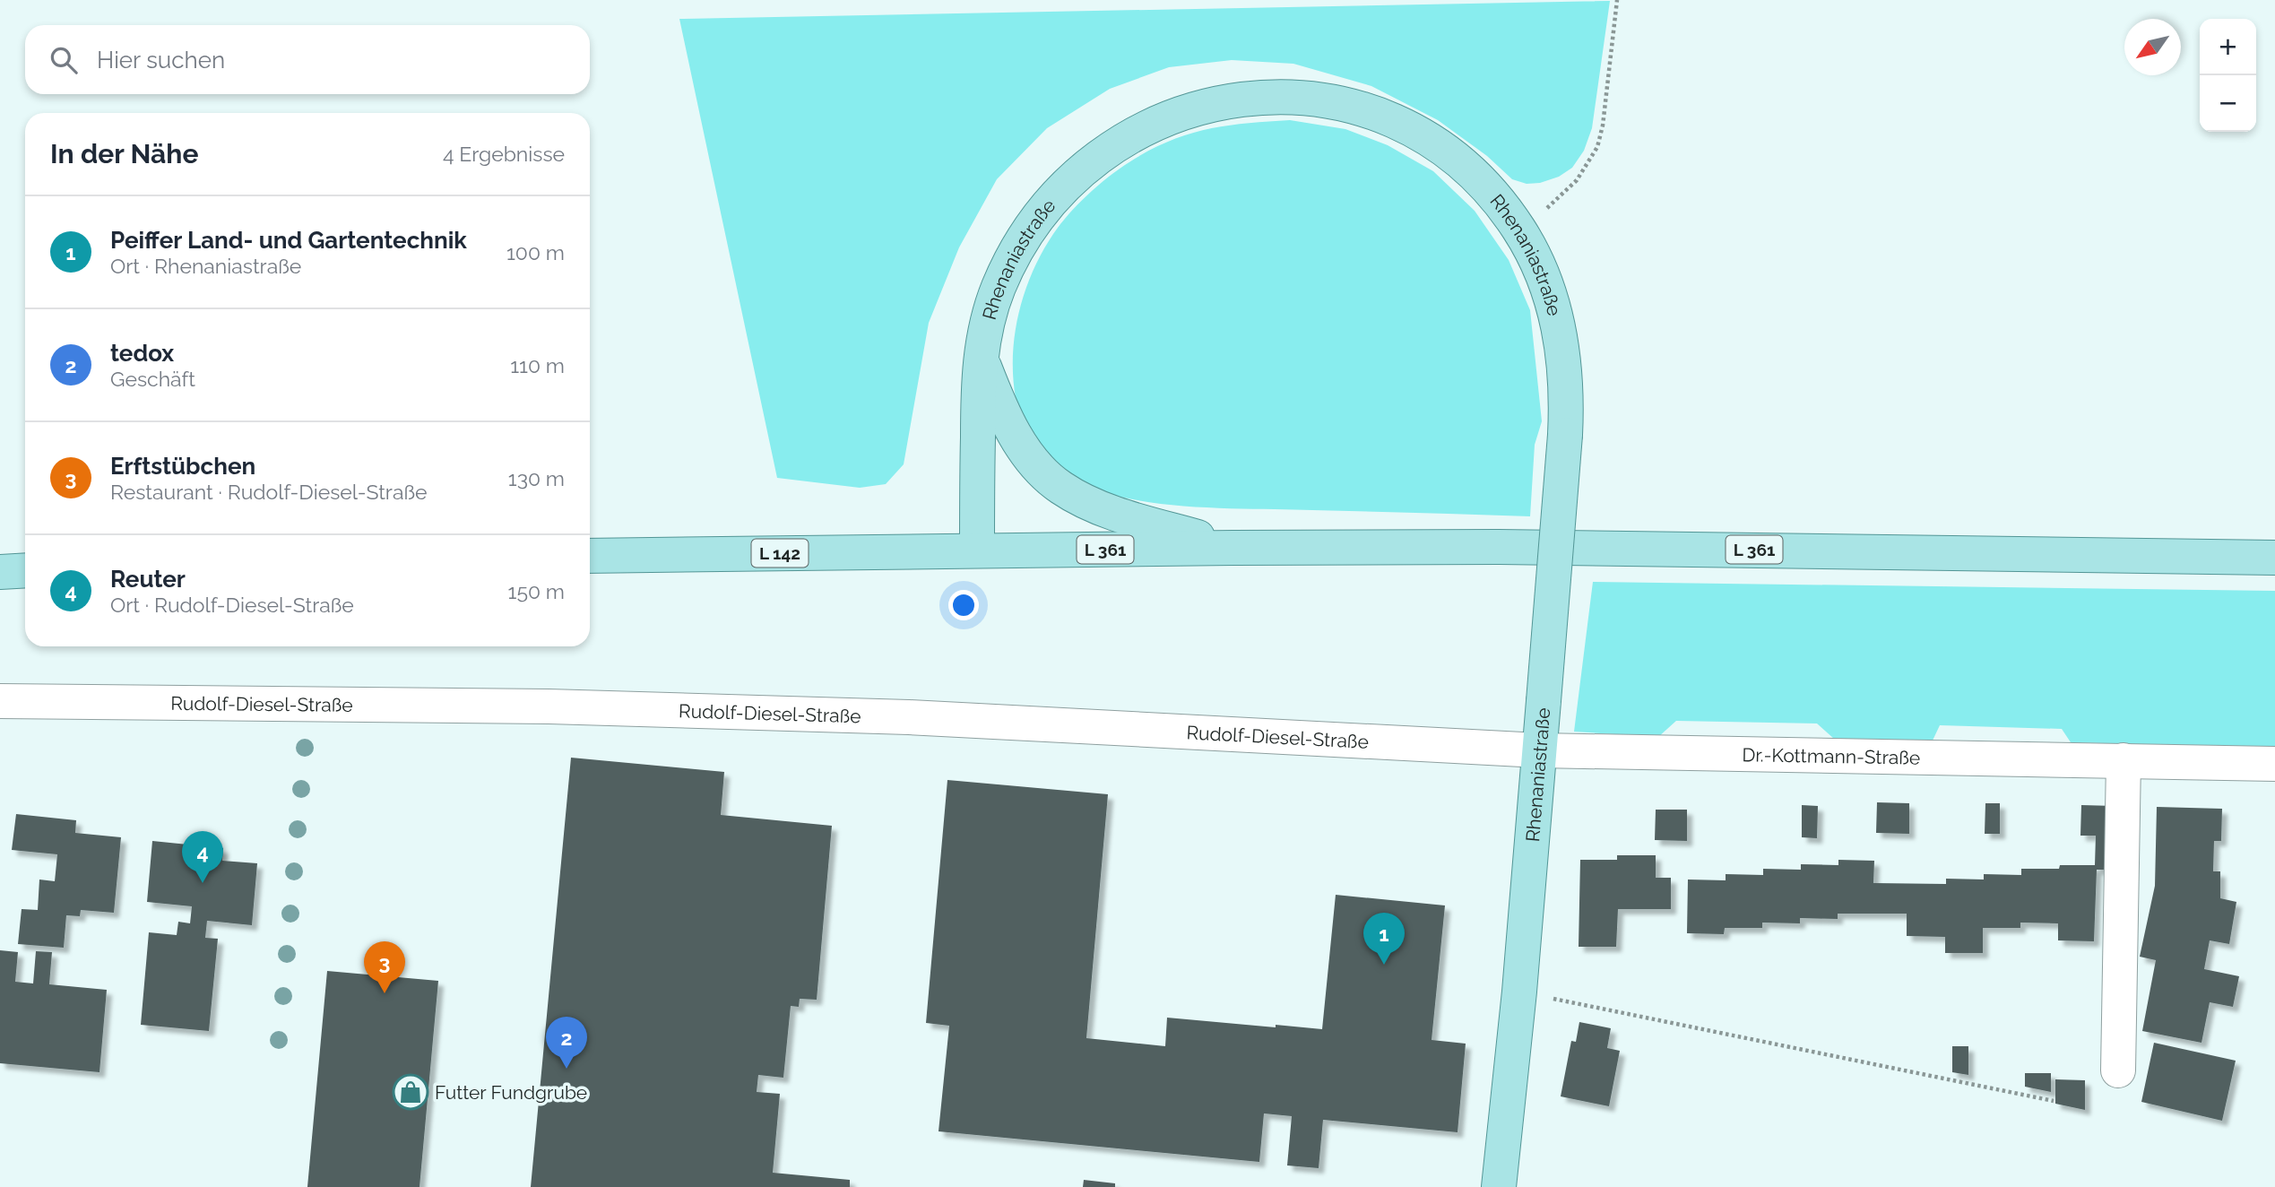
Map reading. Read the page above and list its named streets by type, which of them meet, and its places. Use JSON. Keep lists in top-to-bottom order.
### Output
{
  "streets": {
    "main road": ["Rhenaniastraße", "L 361", "L 142"],
    "street": ["Rudolf-Diesel-Straße", "Dr.-Kottmann-Straße"]
  },
  "crossings": [
    ["Rhenaniastraße", "L 361"],
    ["Rhenaniastraße", "L 142"],
    ["Rhenaniastraße", "Rudolf-Diesel-Straße"],
    ["Rhenaniastraße", "Dr.-Kottmann-Straße"],
    ["L 361", "L 142"],
    ["Rudolf-Diesel-Straße", "Dr.-Kottmann-Straße"]
  ],
  "places": {
    "shop": ["Futter Fundgrube"]
  },
  "north": "bottom left",
  "page": {
    "map_buttons": ["+", "−"],
    "search": "Hier suchen",
    "heading": ["In der Nähe", "4 Ergebnisse"],
    "list": [
      {
        "mark": "1",
        "name": "Peiffer Land- und Gartentechnik",
        "note": "Ort · Rhenaniastraße",
        "value": "100 m"
      },
      {
        "mark": "2",
        "name": "tedox",
        "note": "Geschäft",
        "value": "110 m"
      },
      {
        "mark": "3",
        "name": "Erftstübchen",
        "note": "Restaurant · Rudolf-Diesel-Straße",
        "value": "130 m"
      },
      {
        "mark": "4",
        "name": "Reuter",
        "note": "Ort · Rudolf-Diesel-Straße",
        "value": "150 m"
      }
    ],
    "pins": [
      "4",
      "1",
      "3",
      "2"
    ]
  }
}
